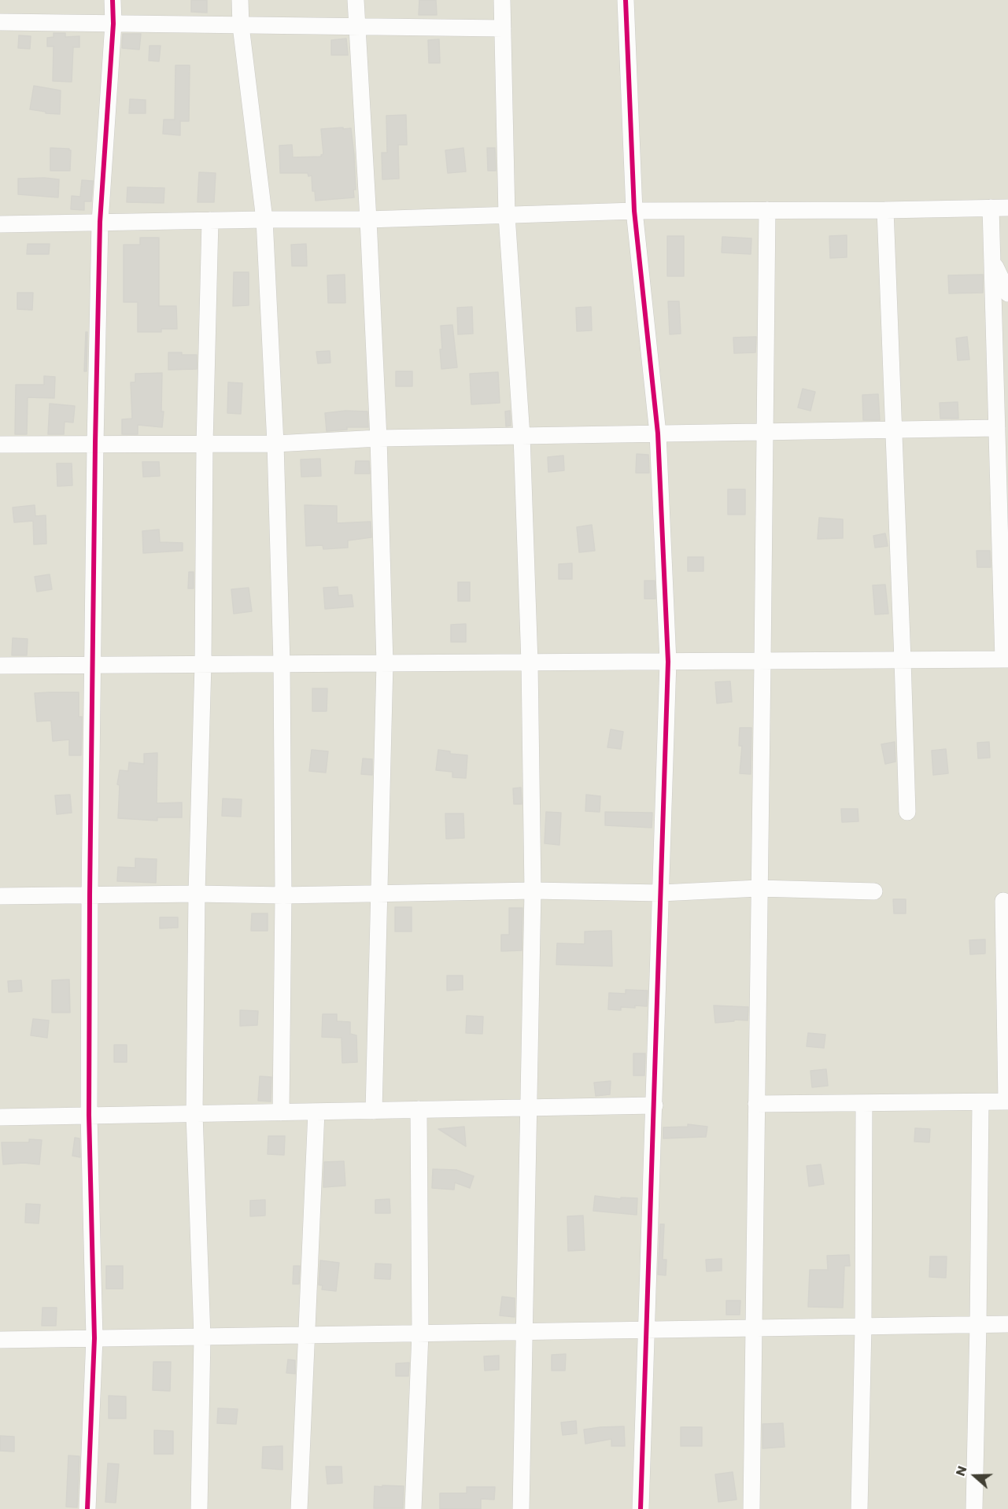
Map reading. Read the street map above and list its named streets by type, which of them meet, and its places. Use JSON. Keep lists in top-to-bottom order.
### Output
{
  "north": "left"
}
